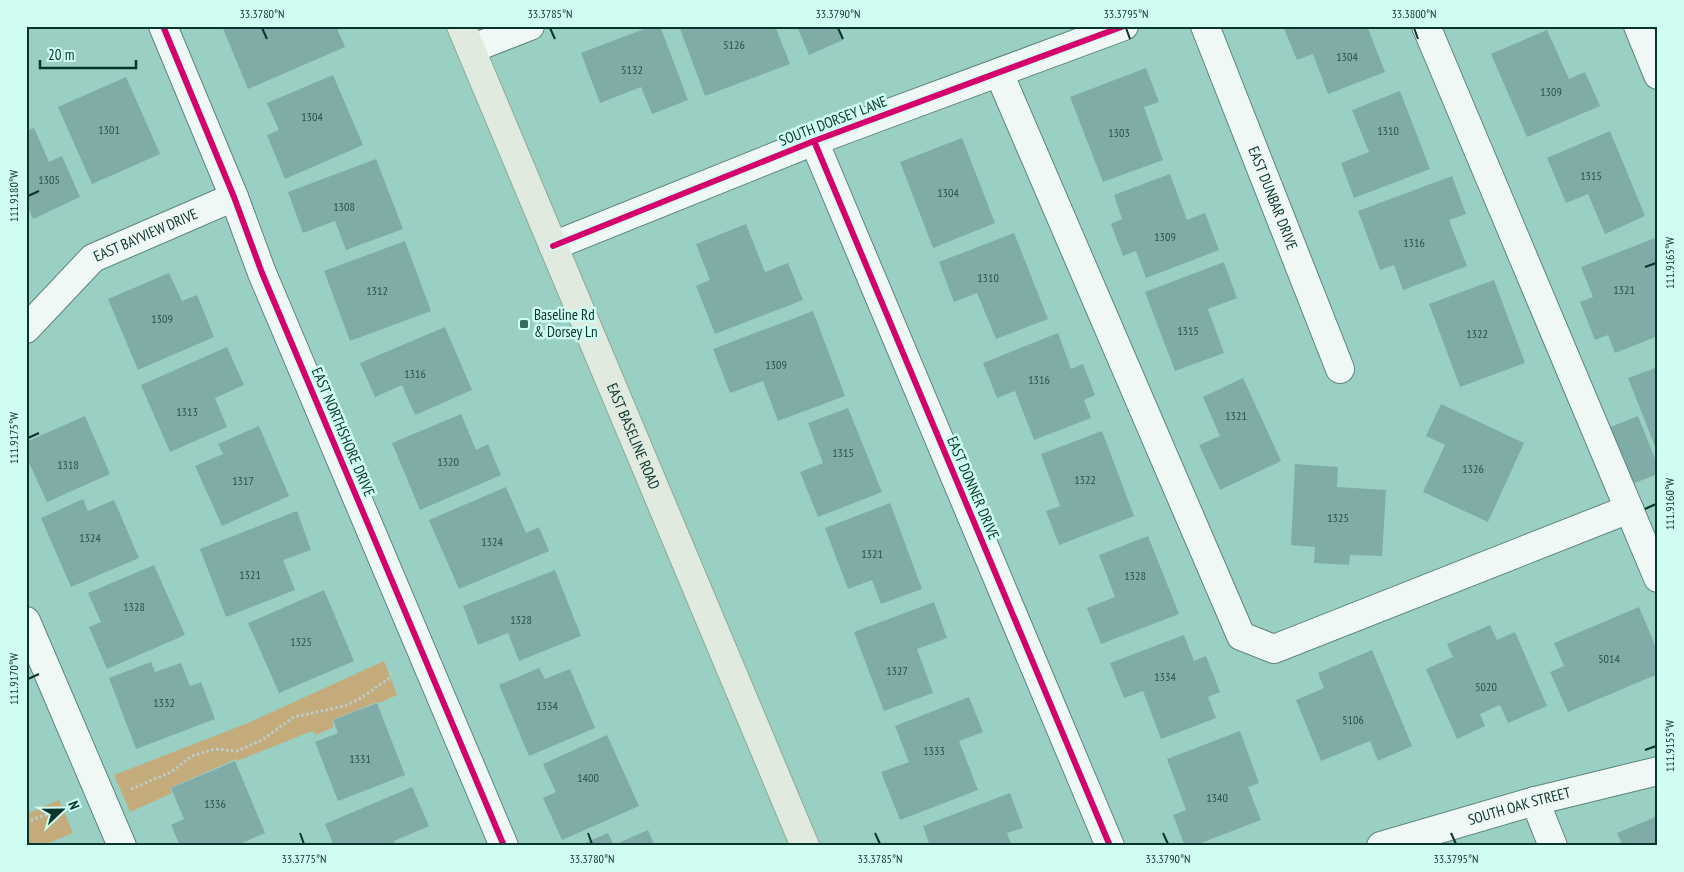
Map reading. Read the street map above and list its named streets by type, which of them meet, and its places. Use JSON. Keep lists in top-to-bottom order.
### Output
{
  "streets": {
    "main road": ["EAST BASELINE ROAD"],
    "street": [
      "SOUTH DORSEY LANE",
      "EAST DUNBAR DRIVE",
      "EAST BAYVIEW DRIVE",
      "EAST NORTHSHORE DRIVE",
      "EAST DONNER DRIVE",
      "SOUTH OAK STREET"
    ]
  },
  "crossings": [
    ["SOUTH DORSEY LANE", "EAST BASELINE ROAD"],
    ["SOUTH DORSEY LANE", "EAST DONNER DRIVE"],
    ["EAST BAYVIEW DRIVE", "EAST NORTHSHORE DRIVE"]
  ],
  "places": {
    "transit": ["Baseline Rd & Dorsey Ln"]
  },
  "house_numbers": [
    "5126",
    "1304",
    "5132",
    "1309",
    "1304",
    "1301",
    "1310",
    "1303",
    "1315",
    "1305",
    "1304",
    "1308",
    "1309",
    "1316",
    "1310",
    "1321",
    "1312",
    "1309",
    "1315",
    "1322",
    "1309",
    "1316",
    "1316",
    "1313",
    "1321",
    "1315",
    "1320",
    "1318",
    "1326",
    "1322",
    "1317",
    "1325",
    "1324",
    "1324",
    "1321",
    "1321",
    "1328",
    "1328",
    "1328",
    "1325",
    "5014",
    "1327",
    "1334",
    "5020",
    "1332",
    "1334",
    "5106",
    "1333",
    "1331",
    "1400",
    "1340",
    "1336"
  ],
  "scale_bar": "20 m",
  "north": "right",
  "coordinates": [
    "33.3780°N",
    "33.3785°N",
    "33.3790°N",
    "33.3795°N",
    "33.3800°N",
    "111.9180°W",
    "111.9165°W",
    "111.9175°W",
    "111.9160°W",
    "111.9170°W",
    "111.9155°W",
    "33.3775°N"
  ]
}
